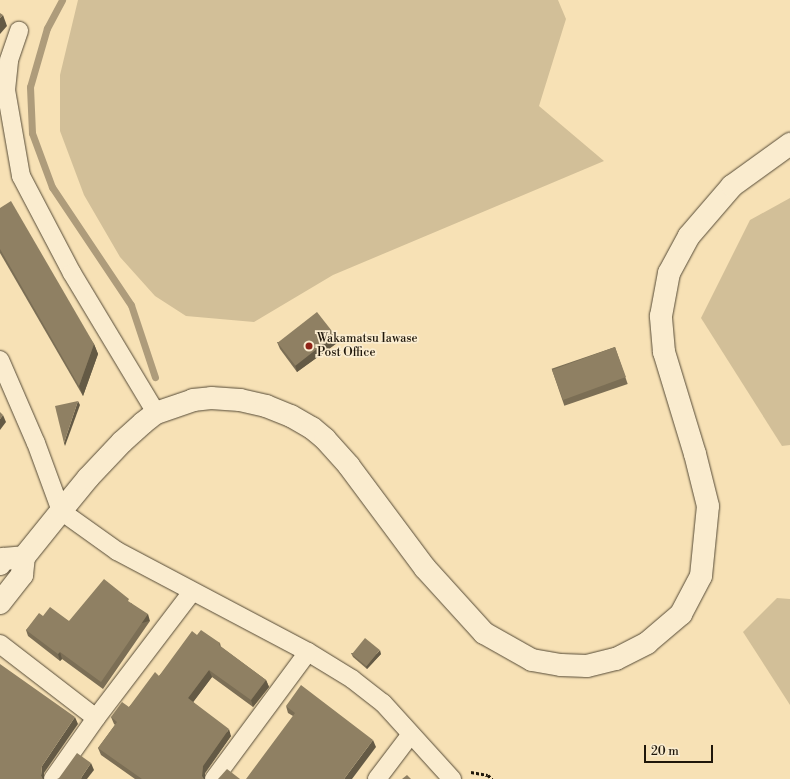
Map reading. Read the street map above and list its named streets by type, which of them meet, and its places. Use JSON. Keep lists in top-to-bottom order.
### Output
{
  "places": ["Wakamatsu Iawase Post Office"],
  "scale_bar": "20 m"
}
